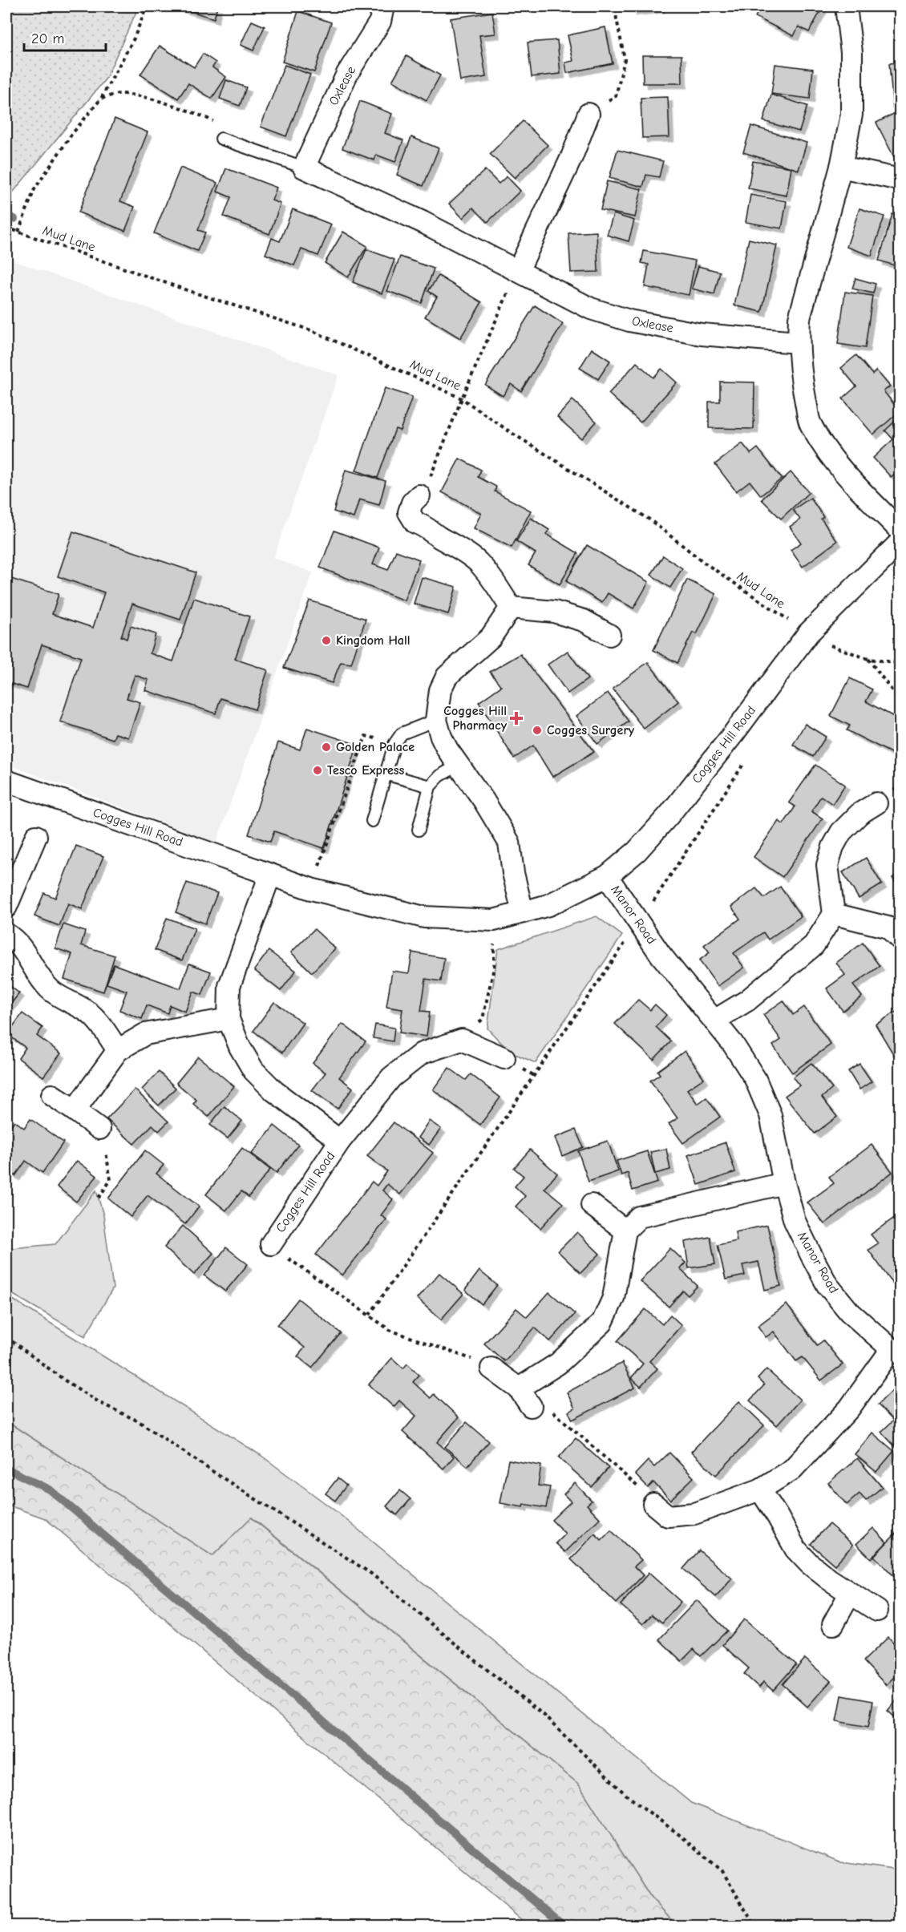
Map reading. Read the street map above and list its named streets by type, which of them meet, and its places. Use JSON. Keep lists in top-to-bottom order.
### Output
{
  "streets": {
    "street": ["Oxlease", "Cogges Hill Road", "Manor Road"],
    "path": ["Mud Lane"]
  },
  "crossings": [
    ["Mud Lane", "Cogges Hill Road"],
    ["Cogges Hill Road", "Manor Road"]
  ],
  "places": {
    "other": [
      "Kingdom Hall",
      "Cogges Surgery",
      "Golden Palace",
      "Tesco Express"
    ],
    "health": ["Cogges Hill Pharmacy"]
  },
  "scale_bar": "20 m"
}
